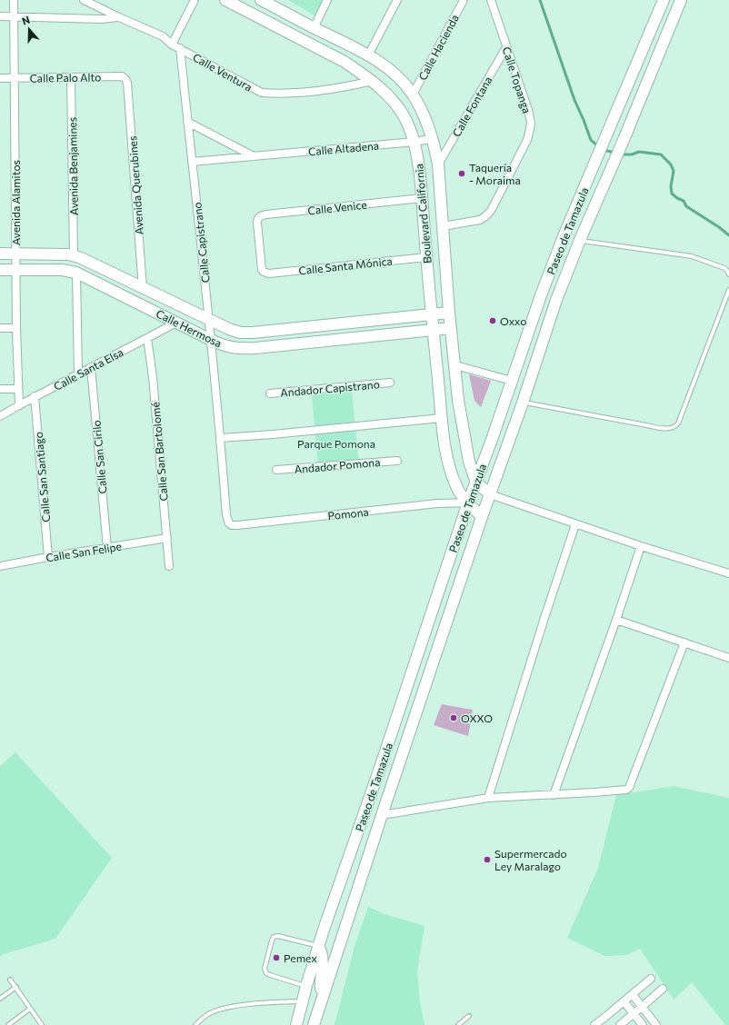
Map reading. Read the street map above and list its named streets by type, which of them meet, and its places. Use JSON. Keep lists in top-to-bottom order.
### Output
{
  "streets": {
    "main road": ["Boulevard California", "Paseo de Tamazula", "Calle Hermosa"],
    "street": [
      "Calle Hacienda",
      "Calle Ventura",
      "Calle Palo Alto",
      "Calle Topanga",
      "Calle Fontana",
      "Calle Altadena",
      "Avenida Benjamines",
      "Avenida Querubines",
      "Avenida Alamitos",
      "Calle Venice",
      "Calle Capistrano",
      "Calle Santa Mónica",
      "Calle Santa Elsa",
      "Andador Capistrano",
      "Calle San Bartolomé",
      "Calle San Cirilo",
      "Andador Pomona",
      "Calle San Santiago",
      "Pomona",
      "Calle San Felipe"
    ]
  },
  "crossings": [
    ["Calle Hacienda", "Boulevard California"],
    ["Calle Ventura", "Boulevard California"],
    ["Calle Ventura", "Calle Capistrano"],
    ["Calle Palo Alto", "Avenida Benjamines"],
    ["Calle Palo Alto", "Avenida Querubines"],
    ["Calle Palo Alto", "Avenida Alamitos"],
    ["Calle Topanga", "Calle Fontana"],
    ["Calle Topanga", "Boulevard California"],
    ["Calle Fontana", "Boulevard California"],
    ["Calle Altadena", "Boulevard California"],
    ["Calle Altadena", "Calle Capistrano"],
    ["Avenida Benjamines", "Calle Hermosa"],
    ["Avenida Querubines", "Calle Hermosa"],
    ["Avenida Alamitos", "Calle Hermosa"],
    ["Avenida Alamitos", "Calle Santa Elsa"],
    ["Calle Venice", "Boulevard California"],
    ["Calle Venice", "Calle Santa Mónica"],
    ["Boulevard California", "Paseo de Tamazula"],
    ["Boulevard California", "Calle Santa Mónica"],
    ["Boulevard California", "Calle Hermosa"],
    ["Boulevard California", "Pomona"],
    ["Paseo de Tamazula", "Pomona"],
    ["Calle Capistrano", "Calle Hermosa"],
    ["Calle Capistrano", "Pomona"],
    ["Calle Hermosa", "Calle Santa Elsa"],
    ["Calle Santa Elsa", "Calle San Bartolomé"],
    ["Calle Santa Elsa", "Calle San Cirilo"],
    ["Calle Santa Elsa", "Calle San Santiago"],
    ["Calle San Bartolomé", "Calle San Felipe"],
    ["Calle San Cirilo", "Calle San Felipe"],
    ["Calle San Santiago", "Calle San Felipe"]
  ],
  "parks": ["Parque Pomona"],
  "places": [
    "Taquería - Moraima",
    "Oxxo",
    "OXXO",
    "Supermercado Ley Maralago",
    "Pemex"
  ],
  "north": "top"
}
